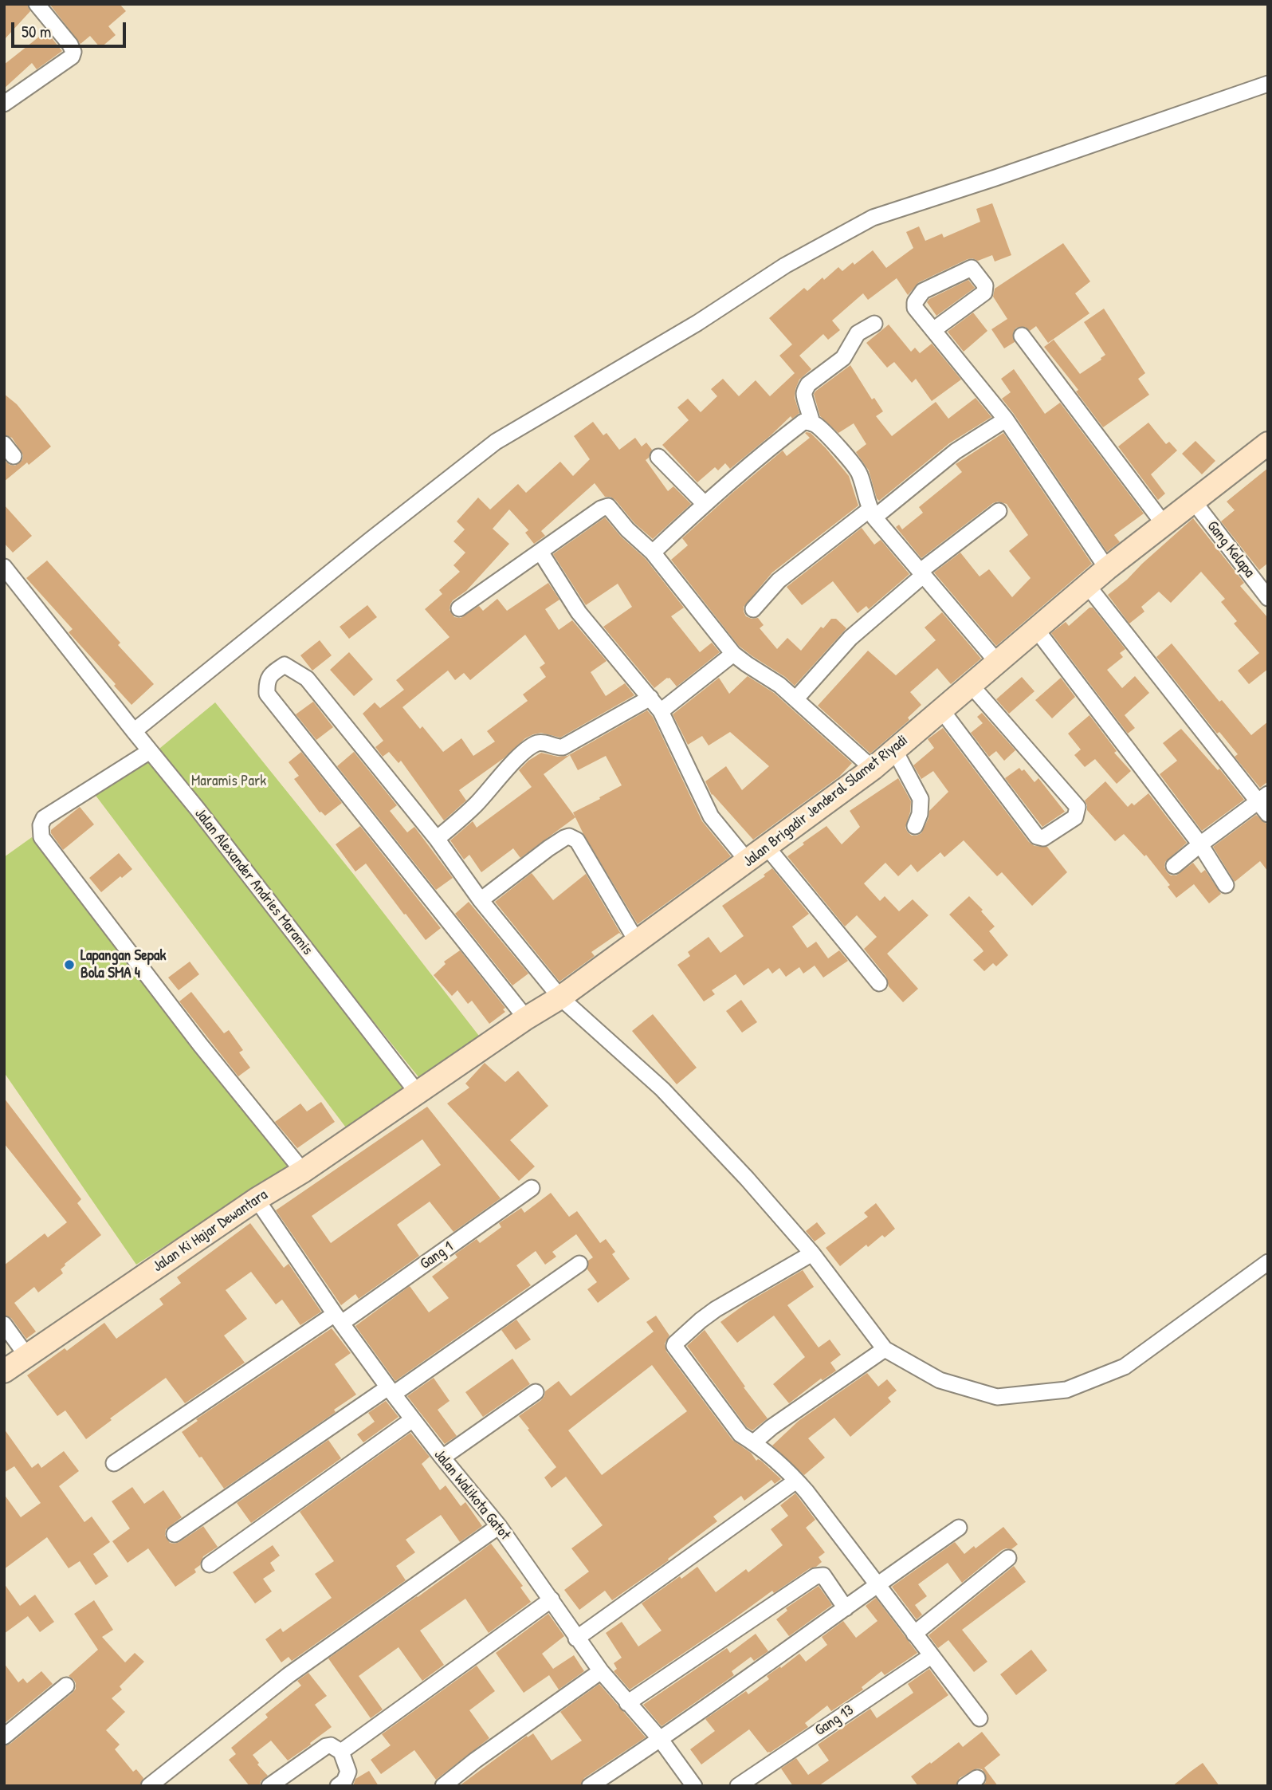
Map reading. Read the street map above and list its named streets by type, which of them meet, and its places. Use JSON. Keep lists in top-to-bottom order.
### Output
{
  "streets": {
    "main road": ["Jalan Brigadir Jenderal Slamet Riyadi", "Jalan Ki Hajar Dewantara"],
    "street": [
      "Gang Kelapa",
      "Jalan Alexander Andries Maramis",
      "Gang 1",
      "Jalan Walikota Gatot",
      "Gang 13"
    ]
  },
  "crossings": [
    ["Gang Kelapa", "Jalan Brigadir Jenderal Slamet Riyadi"],
    ["Jalan Brigadir Jenderal Slamet Riyadi", "Jalan Alexander Andries Maramis"],
    ["Jalan Brigadir Jenderal Slamet Riyadi", "Jalan Ki Hajar Dewantara"],
    ["Jalan Alexander Andries Maramis", "Jalan Ki Hajar Dewantara"],
    ["Jalan Ki Hajar Dewantara", "Jalan Walikota Gatot"],
    ["Gang 1", "Jalan Walikota Gatot"]
  ],
  "parks": ["Maramis Park"],
  "places": ["Lapangan Sepak Bola SMA 4"],
  "scale_bar": "50 m"
}
